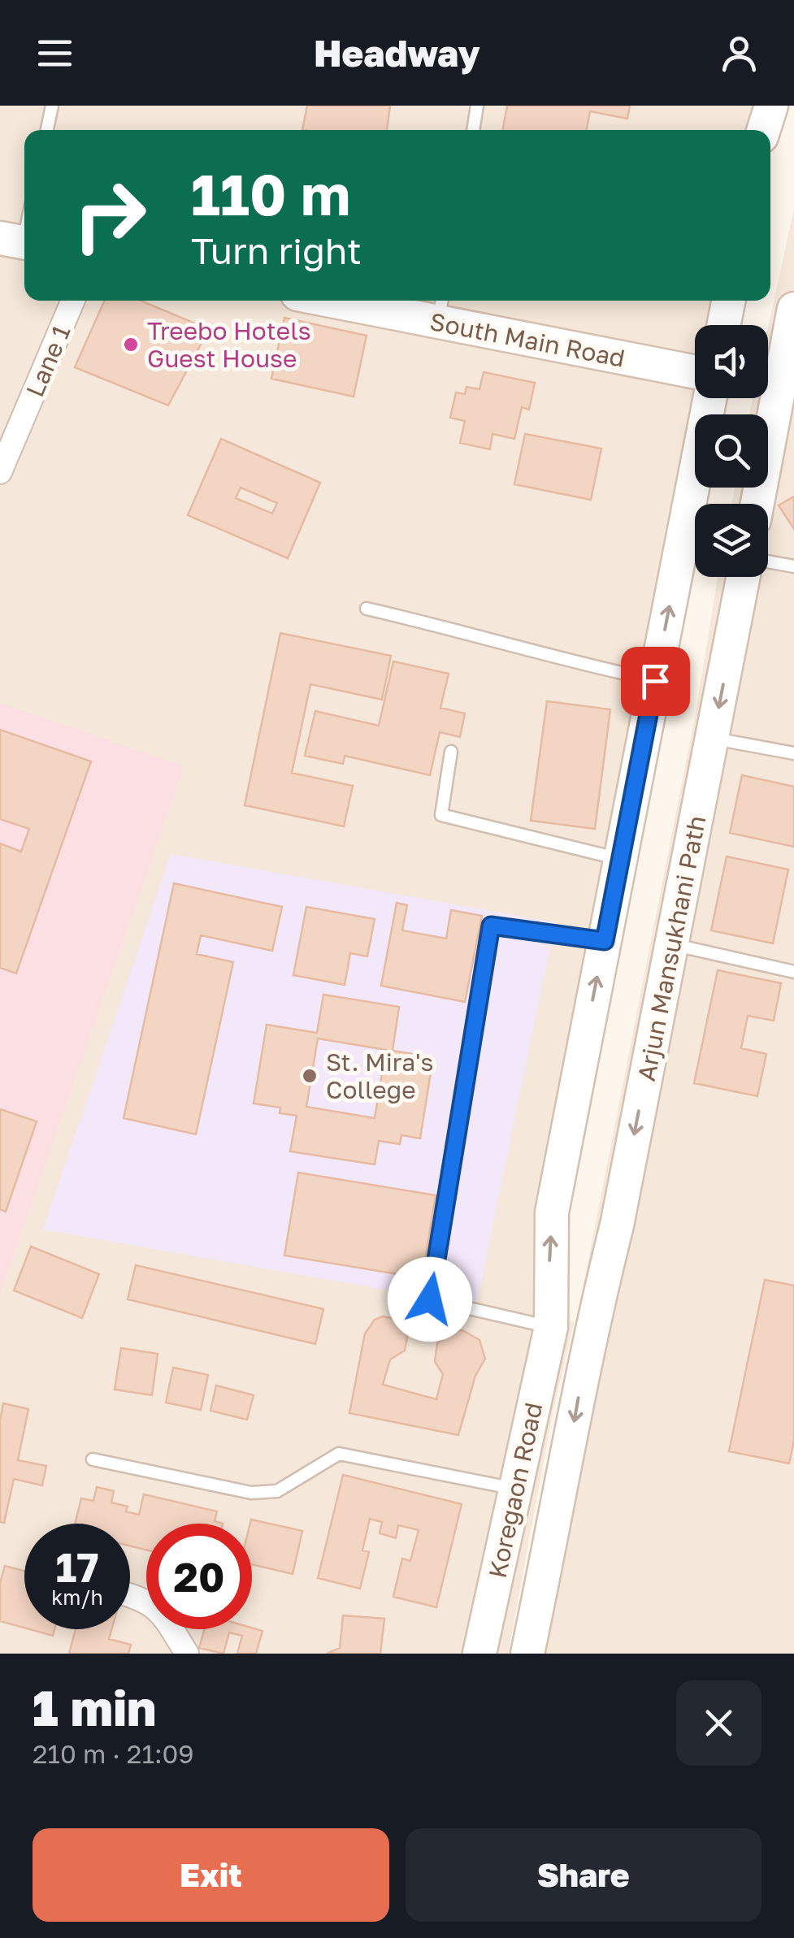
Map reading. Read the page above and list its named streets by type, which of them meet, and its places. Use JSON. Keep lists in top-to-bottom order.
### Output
{
  "streets": {
    "main road": ["South Main Road", "Arjun Mansukhani Path", "Koregaon Road"],
    "street": ["Lane 1"]
  },
  "crossings": [
    ["Arjun Mansukhani Path", "Koregaon Road"]
  ],
  "places": ["Treebo Hotels Guest House", "St. Mira's College"],
  "page": {
    "header": "Headway",
    "turn": ["110 m", "Turn right"],
    "speed": "17 km/h",
    "limit": "20",
    "heading": ["1 min", "210 m · 21:09"],
    "buttons": ["Exit", "Share"]
  }
}
